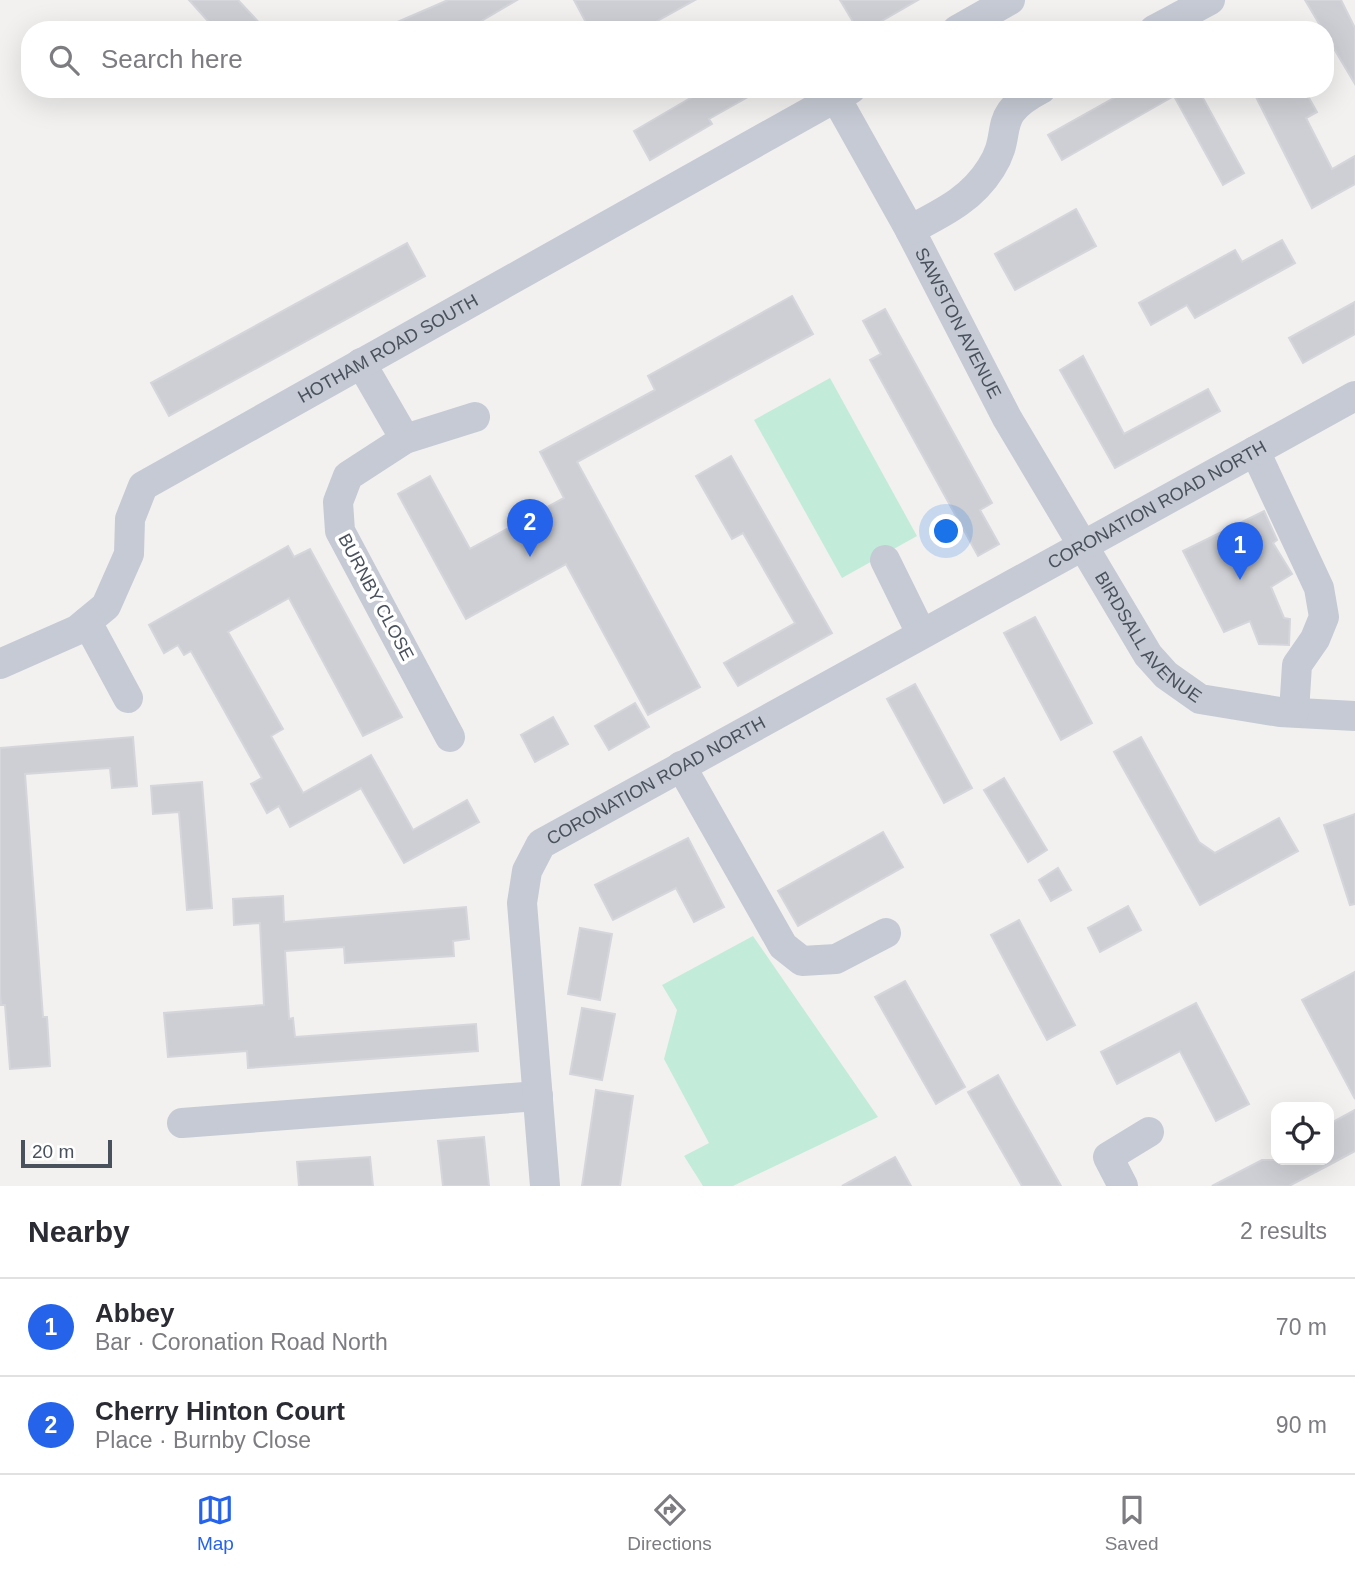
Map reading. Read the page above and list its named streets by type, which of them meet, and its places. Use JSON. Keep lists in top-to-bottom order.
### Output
{
  "streets": {
    "street": [
      "SAWSTON AVENUE",
      "HOTHAM ROAD SOUTH",
      "CORONATION ROAD NORTH",
      "BURNBY CLOSE",
      "BIRDSALL AVENUE"
    ]
  },
  "crossings": [
    ["SAWSTON AVENUE", "CORONATION ROAD NORTH"],
    ["SAWSTON AVENUE", "BIRDSALL AVENUE"],
    ["CORONATION ROAD NORTH", "BIRDSALL AVENUE"]
  ],
  "scale_bar": "20 m",
  "page": {
    "search": "Search here",
    "pins": ["2", "1"],
    "scale": "20 m",
    "heading": ["Nearby", "2 results"],
    "list": [
      {
        "mark": "1",
        "name": "Abbey",
        "note": "Bar · Coronation Road North",
        "value": "70 m"
      },
      {
        "mark": "2",
        "name": "Cherry Hinton Court",
        "note": "Place · Burnby Close",
        "value": "90 m"
      }
    ],
    "nav": ["Map", "Directions", "Saved"]
  }
}
